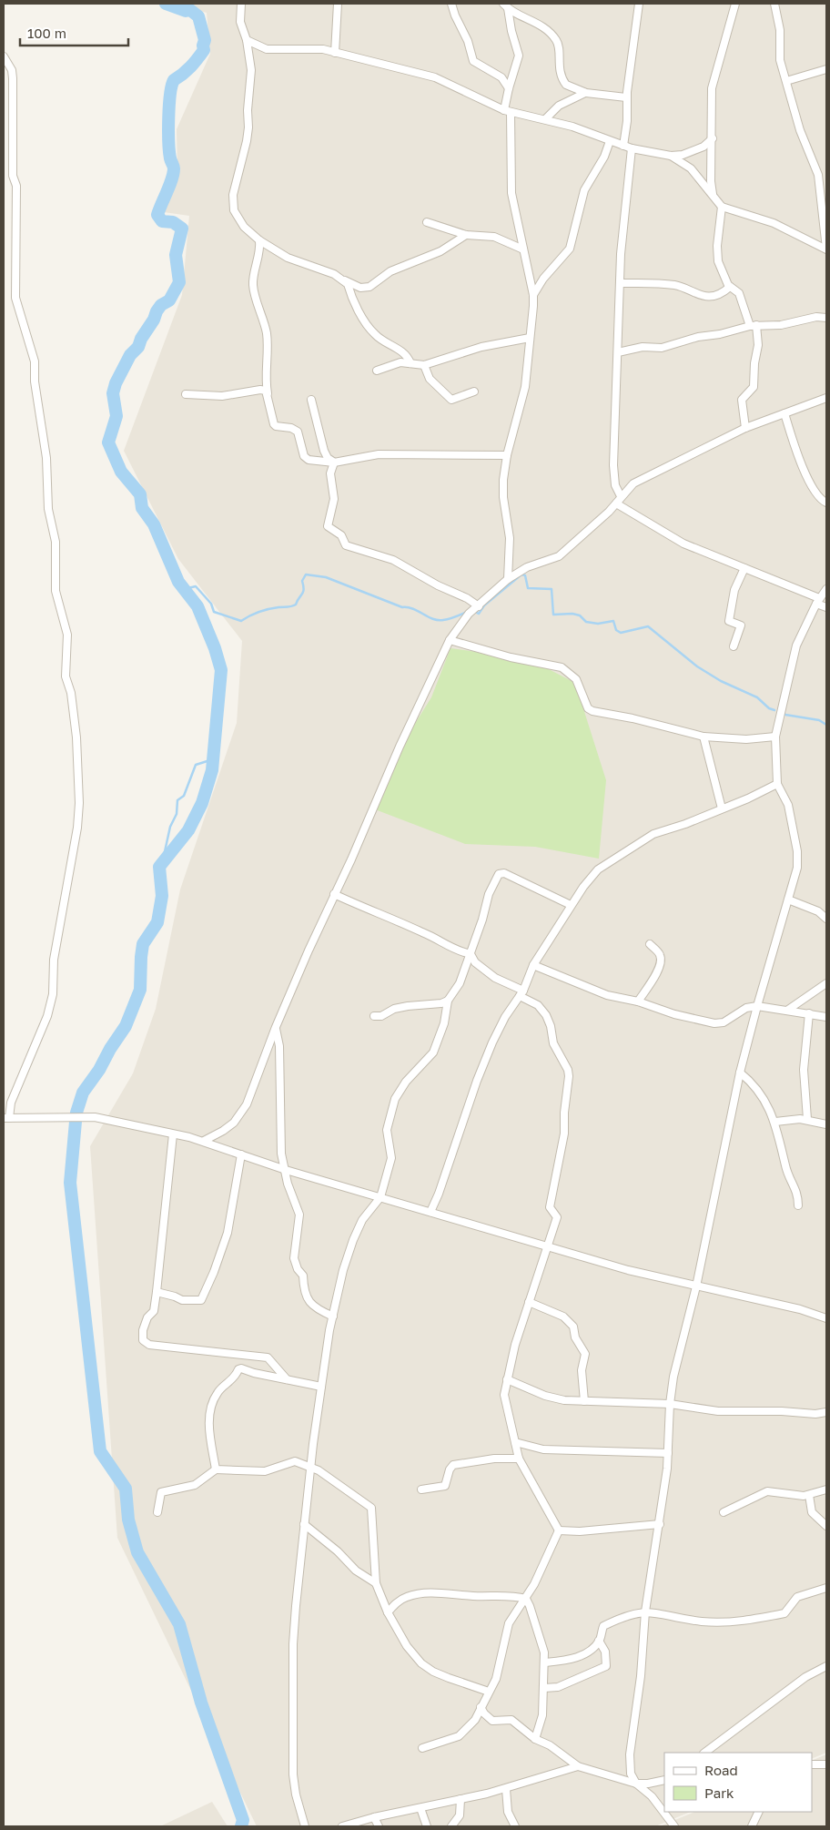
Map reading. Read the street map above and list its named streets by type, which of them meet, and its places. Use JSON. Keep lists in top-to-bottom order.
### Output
{
  "legend": ["Road", "Park"],
  "scale_bar": "100 m"
}
